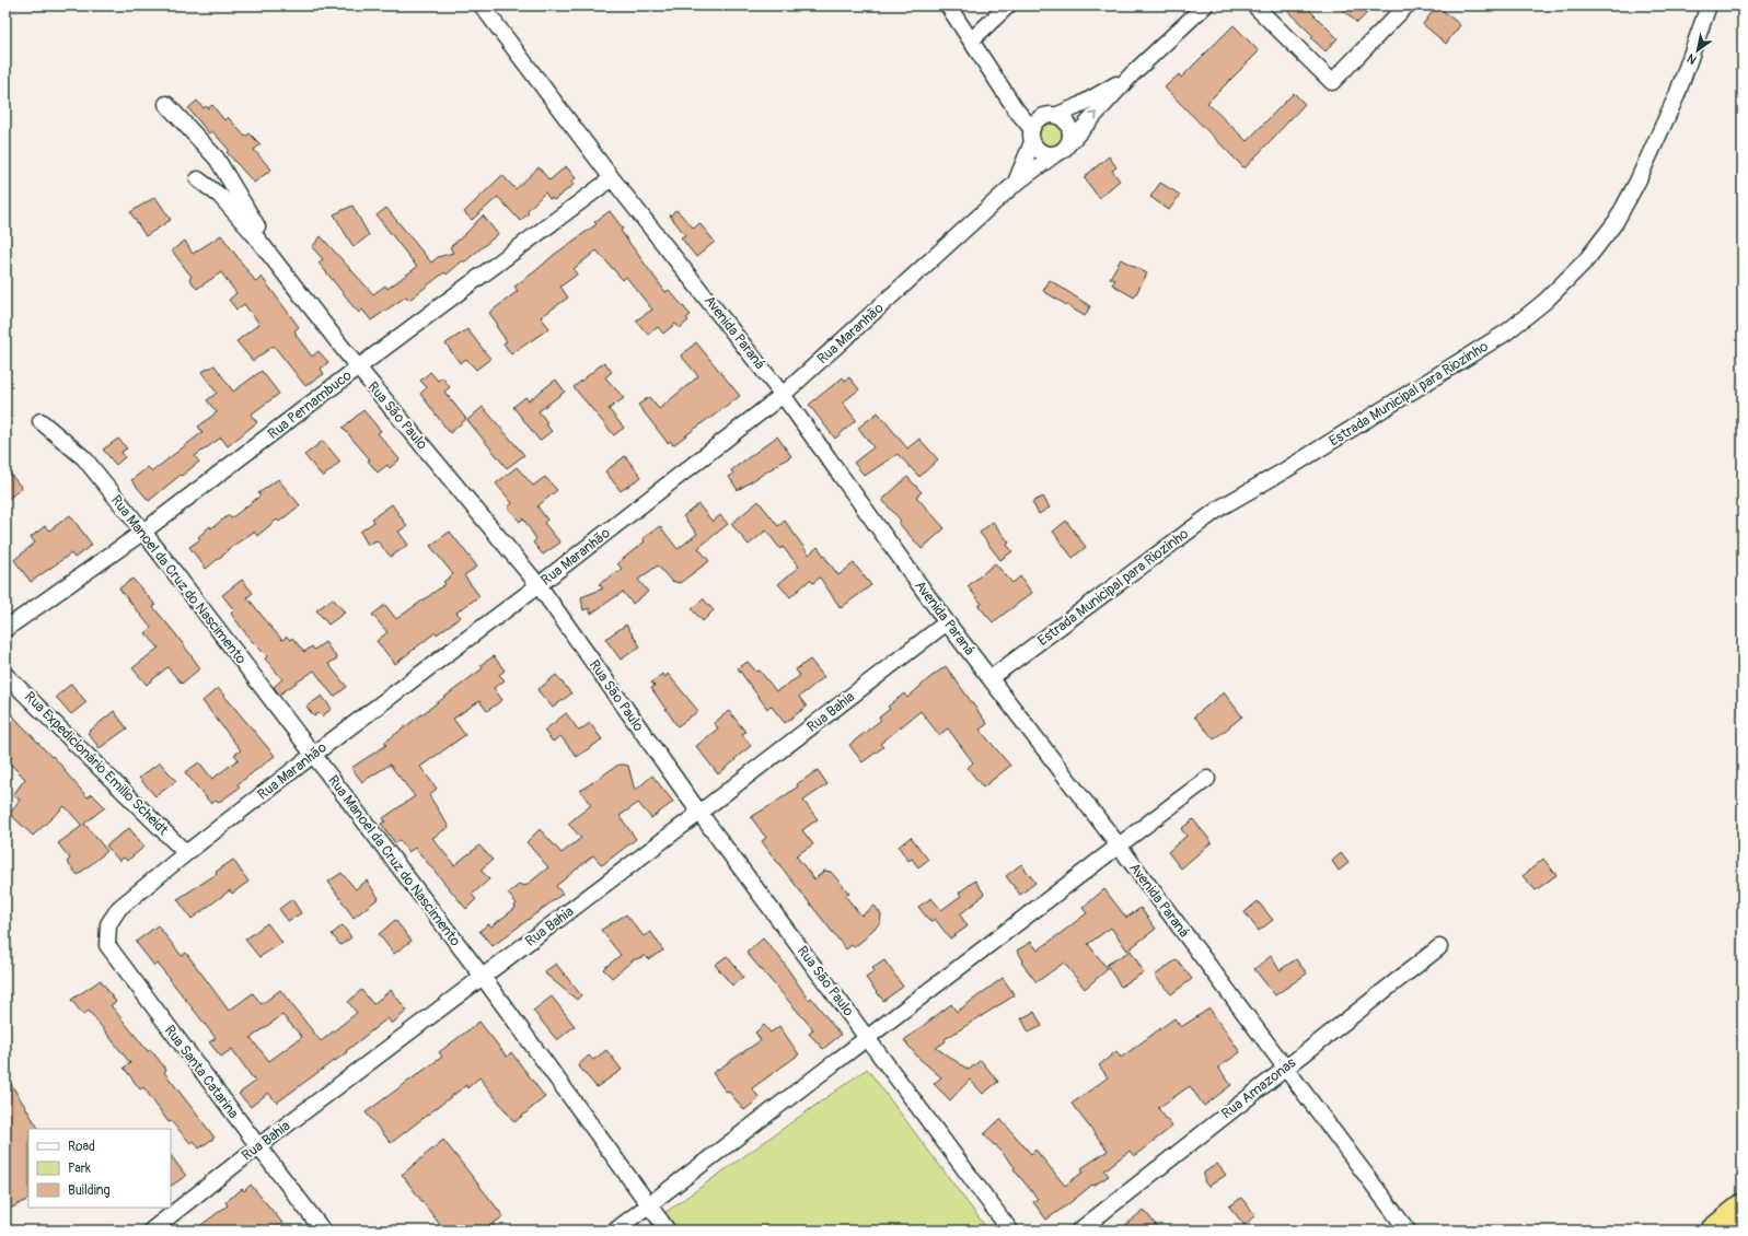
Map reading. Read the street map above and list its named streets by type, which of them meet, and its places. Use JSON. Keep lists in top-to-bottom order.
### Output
{
  "streets": {
    "street": [
      "Avenida Paraná",
      "Rua Maranhão",
      "Estrada Municipal para Riozinho",
      "Rua Pernambuco",
      "Rua São Paulo",
      "Rua Manoel da Cruz do Nascimento",
      "Rua Bahia",
      "Rua Expedicionário Emilio Scheidt",
      "Rua Santa Catarina",
      "Rua Amazonas"
    ]
  },
  "crossings": [
    ["Avenida Paraná", "Rua Maranhão"],
    ["Avenida Paraná", "Estrada Municipal para Riozinho"],
    ["Avenida Paraná", "Rua Pernambuco"],
    ["Avenida Paraná", "Rua Bahia"],
    ["Avenida Paraná", "Rua Amazonas"],
    ["Rua Maranhão", "Rua São Paulo"],
    ["Rua Maranhão", "Rua Manoel da Cruz do Nascimento"],
    ["Rua Maranhão", "Rua Expedicionário Emilio Scheidt"],
    ["Rua Maranhão", "Rua Santa Catarina"],
    ["Rua Pernambuco", "Rua São Paulo"],
    ["Rua Pernambuco", "Rua Manoel da Cruz do Nascimento"],
    ["Rua São Paulo", "Rua Bahia"],
    ["Rua Manoel da Cruz do Nascimento", "Rua Bahia"],
    ["Rua Bahia", "Rua Santa Catarina"]
  ],
  "legend": ["Road", "Park", "Building"],
  "north": "bottom left"
}
